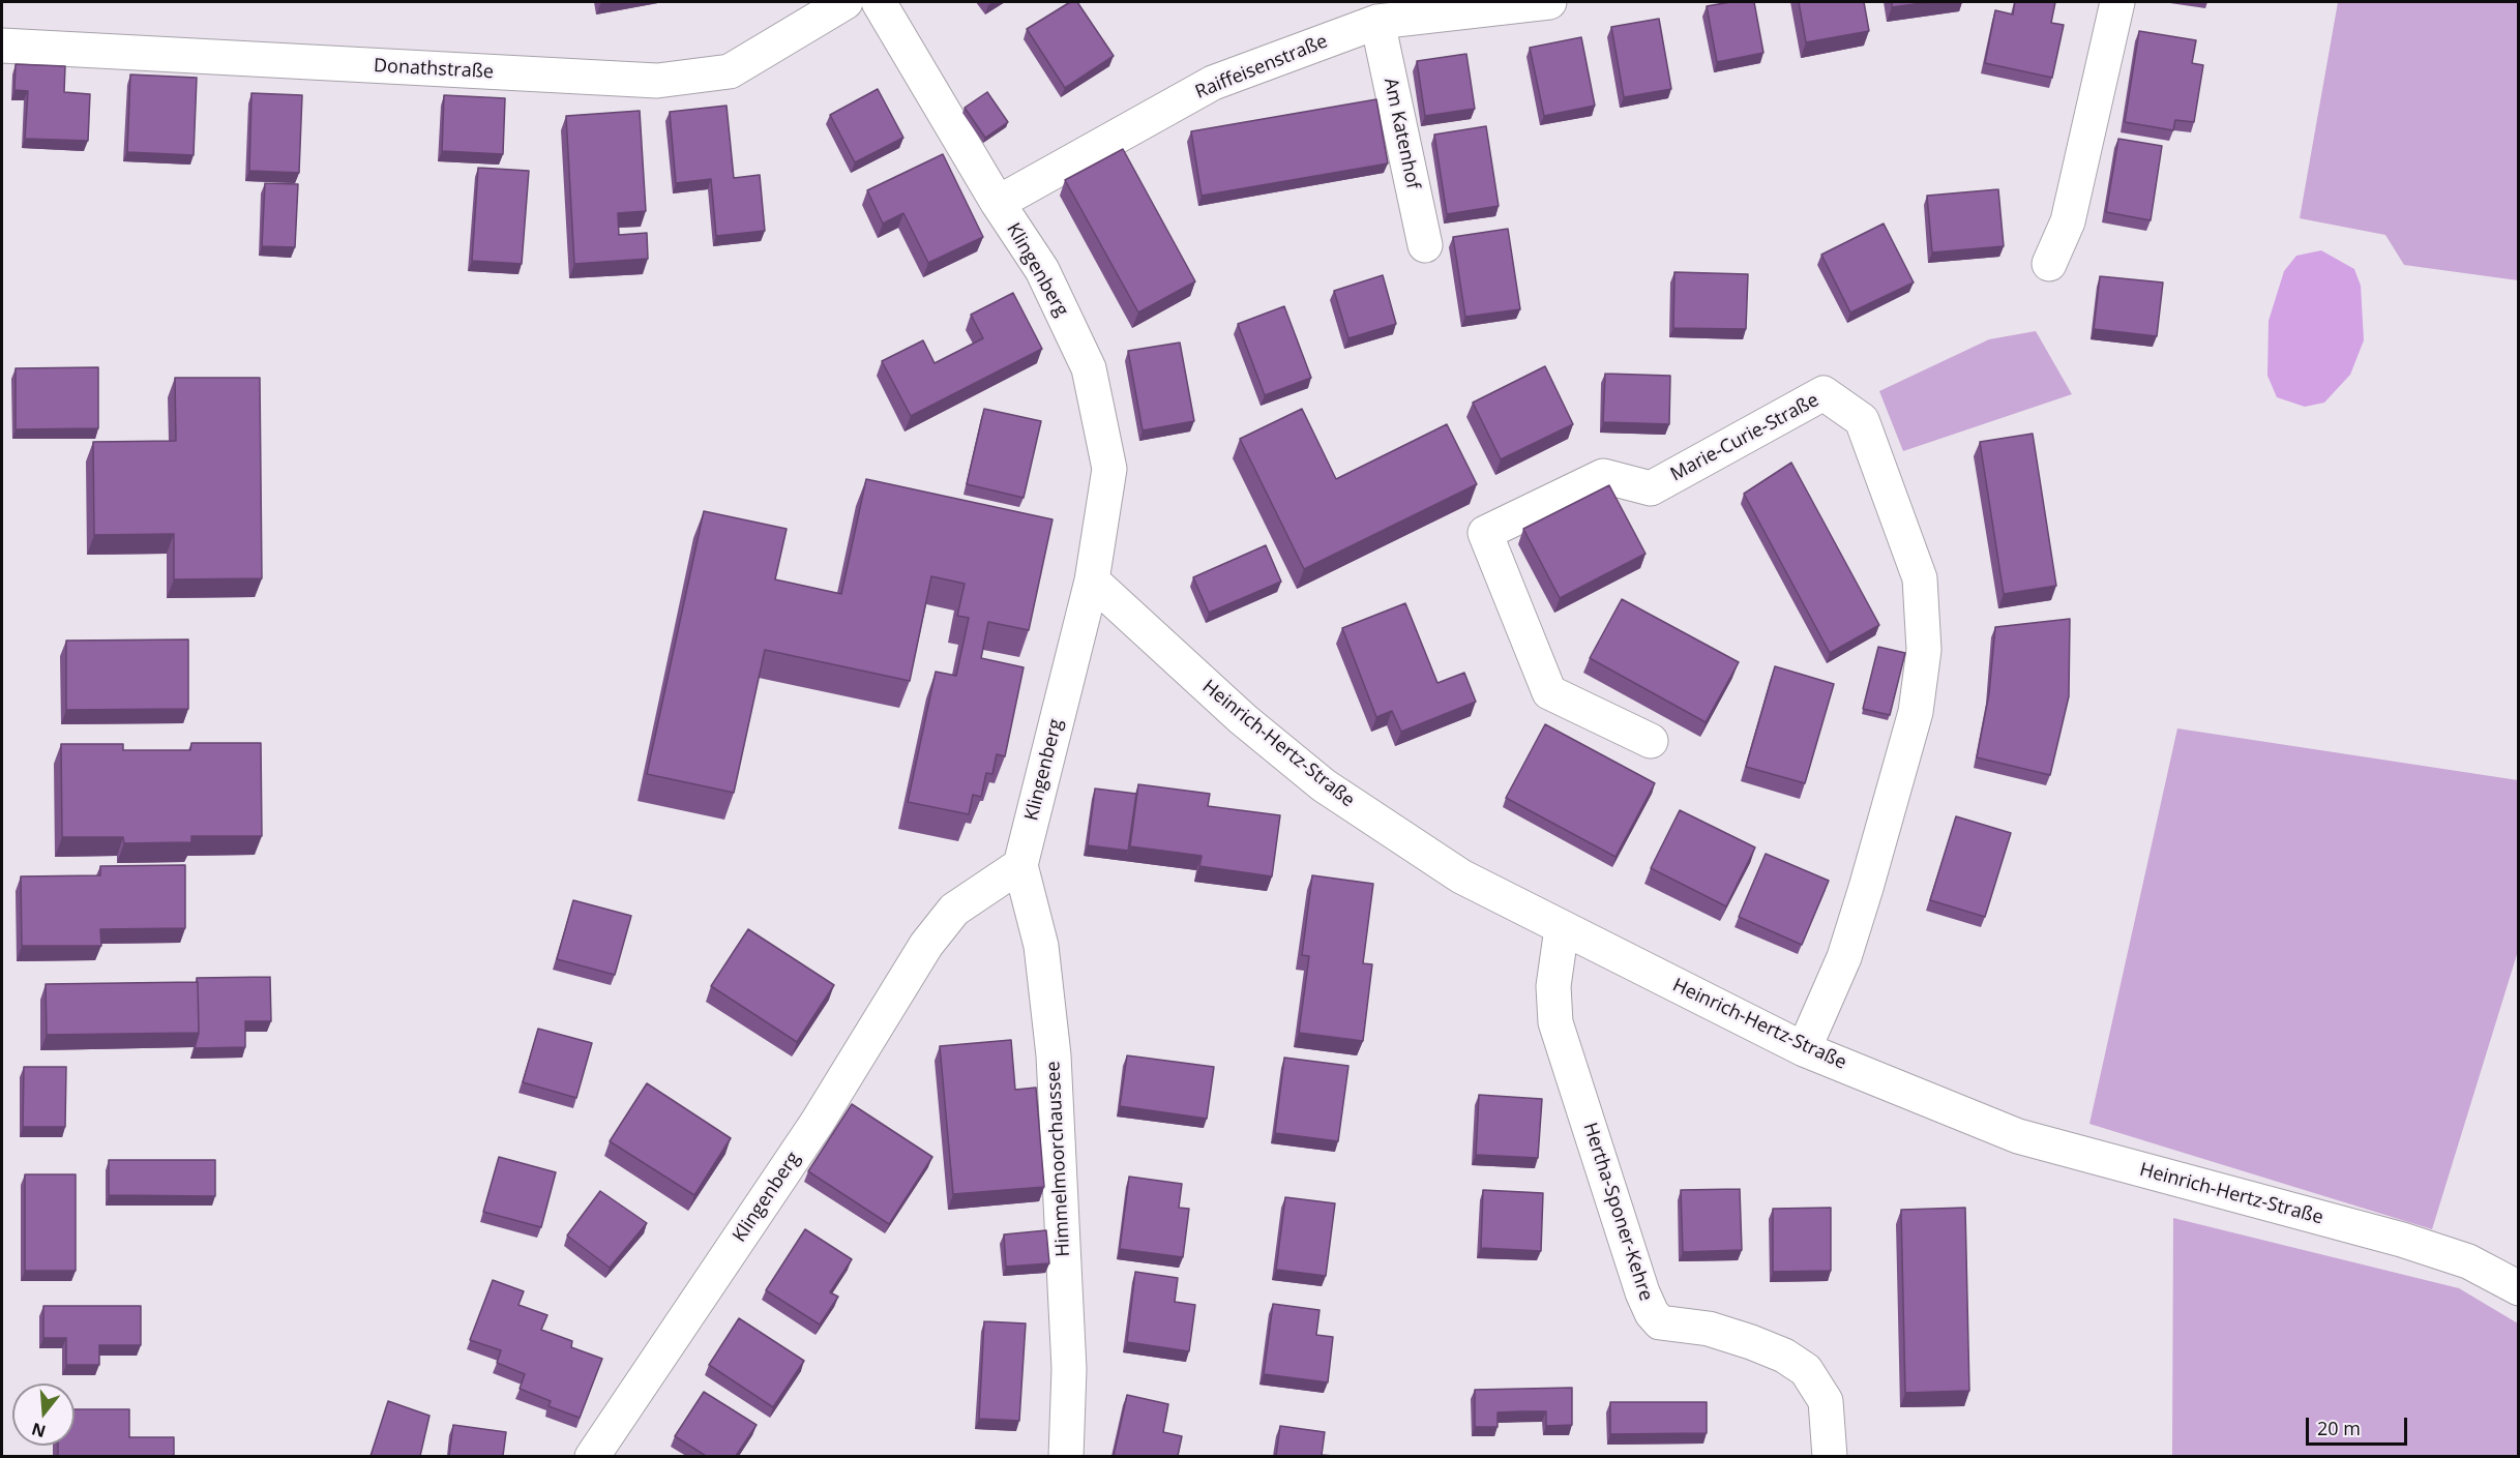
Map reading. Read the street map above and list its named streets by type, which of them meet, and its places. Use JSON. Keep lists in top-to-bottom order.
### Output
{
  "streets": {
    "street": [
      "Raiffeisenstraße",
      "Donathstraße",
      "Am Katenhof",
      "Klingenberg",
      "Marie-Curie-Straße",
      "Heinrich-Hertz-Straße",
      "Himmelmoorchaussee",
      "Hertha-Sponer-Kehre"
    ]
  },
  "crossings": [
    ["Raiffeisenstraße", "Am Katenhof"],
    ["Raiffeisenstraße", "Klingenberg"],
    ["Klingenberg", "Heinrich-Hertz-Straße"],
    ["Klingenberg", "Himmelmoorchaussee"],
    ["Marie-Curie-Straße", "Heinrich-Hertz-Straße"],
    ["Heinrich-Hertz-Straße", "Hertha-Sponer-Kehre"]
  ],
  "scale_bar": "20 m",
  "north": "bottom"
}
